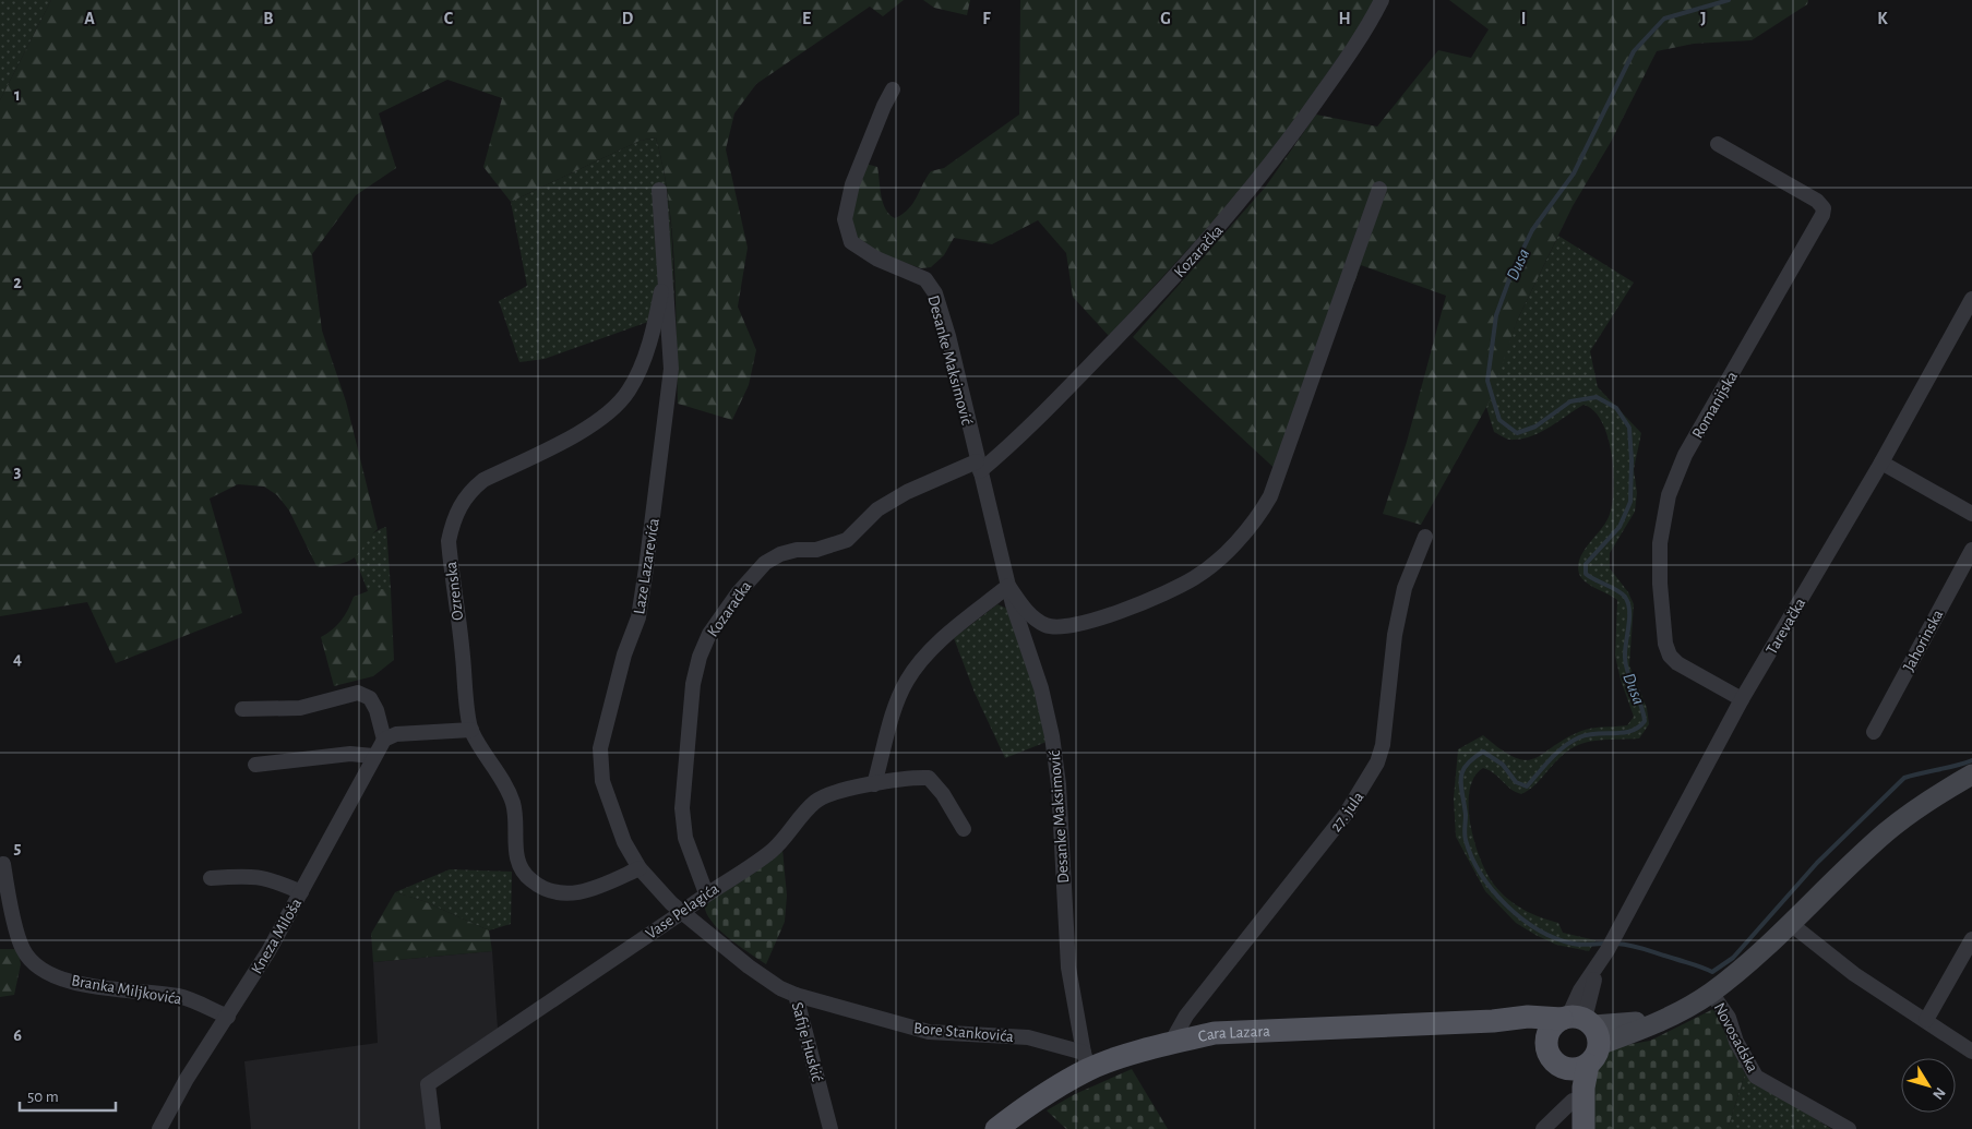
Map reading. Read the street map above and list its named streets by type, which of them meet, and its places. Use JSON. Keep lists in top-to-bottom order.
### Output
{
  "streets": {
    "main road": ["Cara Lazara"],
    "street": [
      "Kozaračka",
      "Desanke Maksimović",
      "Romanijska",
      "Laze Lazarevića",
      "Ozrenska",
      "Tarevačka",
      "Jahorinska",
      "27. jula",
      "Vase Pelagića",
      "Kneza Miloša",
      "Branka Miljkovića",
      "Bore Stankovića",
      "Novosadska",
      "Safije Huskić"
    ]
  },
  "crossings": [
    ["Kozaračka", "Desanke Maksimović"],
    ["Kozaračka", "Vase Pelagića"],
    ["Desanke Maksimović", "Bore Stankovića"],
    ["Desanke Maksimović", "Cara Lazara"],
    ["Romanijska", "Tarevačka"],
    ["Laze Lazarevića", "Ozrenska"],
    ["Laze Lazarevića", "Vase Pelagića"],
    ["Laze Lazarevića", "Safije Huskić"],
    ["Tarevačka", "Cara Lazara"],
    ["27. jula", "Cara Lazara"],
    ["Vase Pelagića", "Safije Huskić"],
    ["Kneza Miloša", "Branka Miljkovića"],
    ["Bore Stankovića", "Cara Lazara"],
    ["Bore Stankovića", "Safije Huskić"]
  ],
  "water": ["Dusa"],
  "scale_bar": "50 m",
  "north": "bottom right",
  "grid": {
    "columns": [
      "A",
      "B",
      "C",
      "D",
      "E",
      "F",
      "G",
      "H",
      "I",
      "J",
      "K"
    ],
    "rows": [
      "1",
      "2",
      "3",
      "4",
      "5",
      "6"
    ]
  }
}
